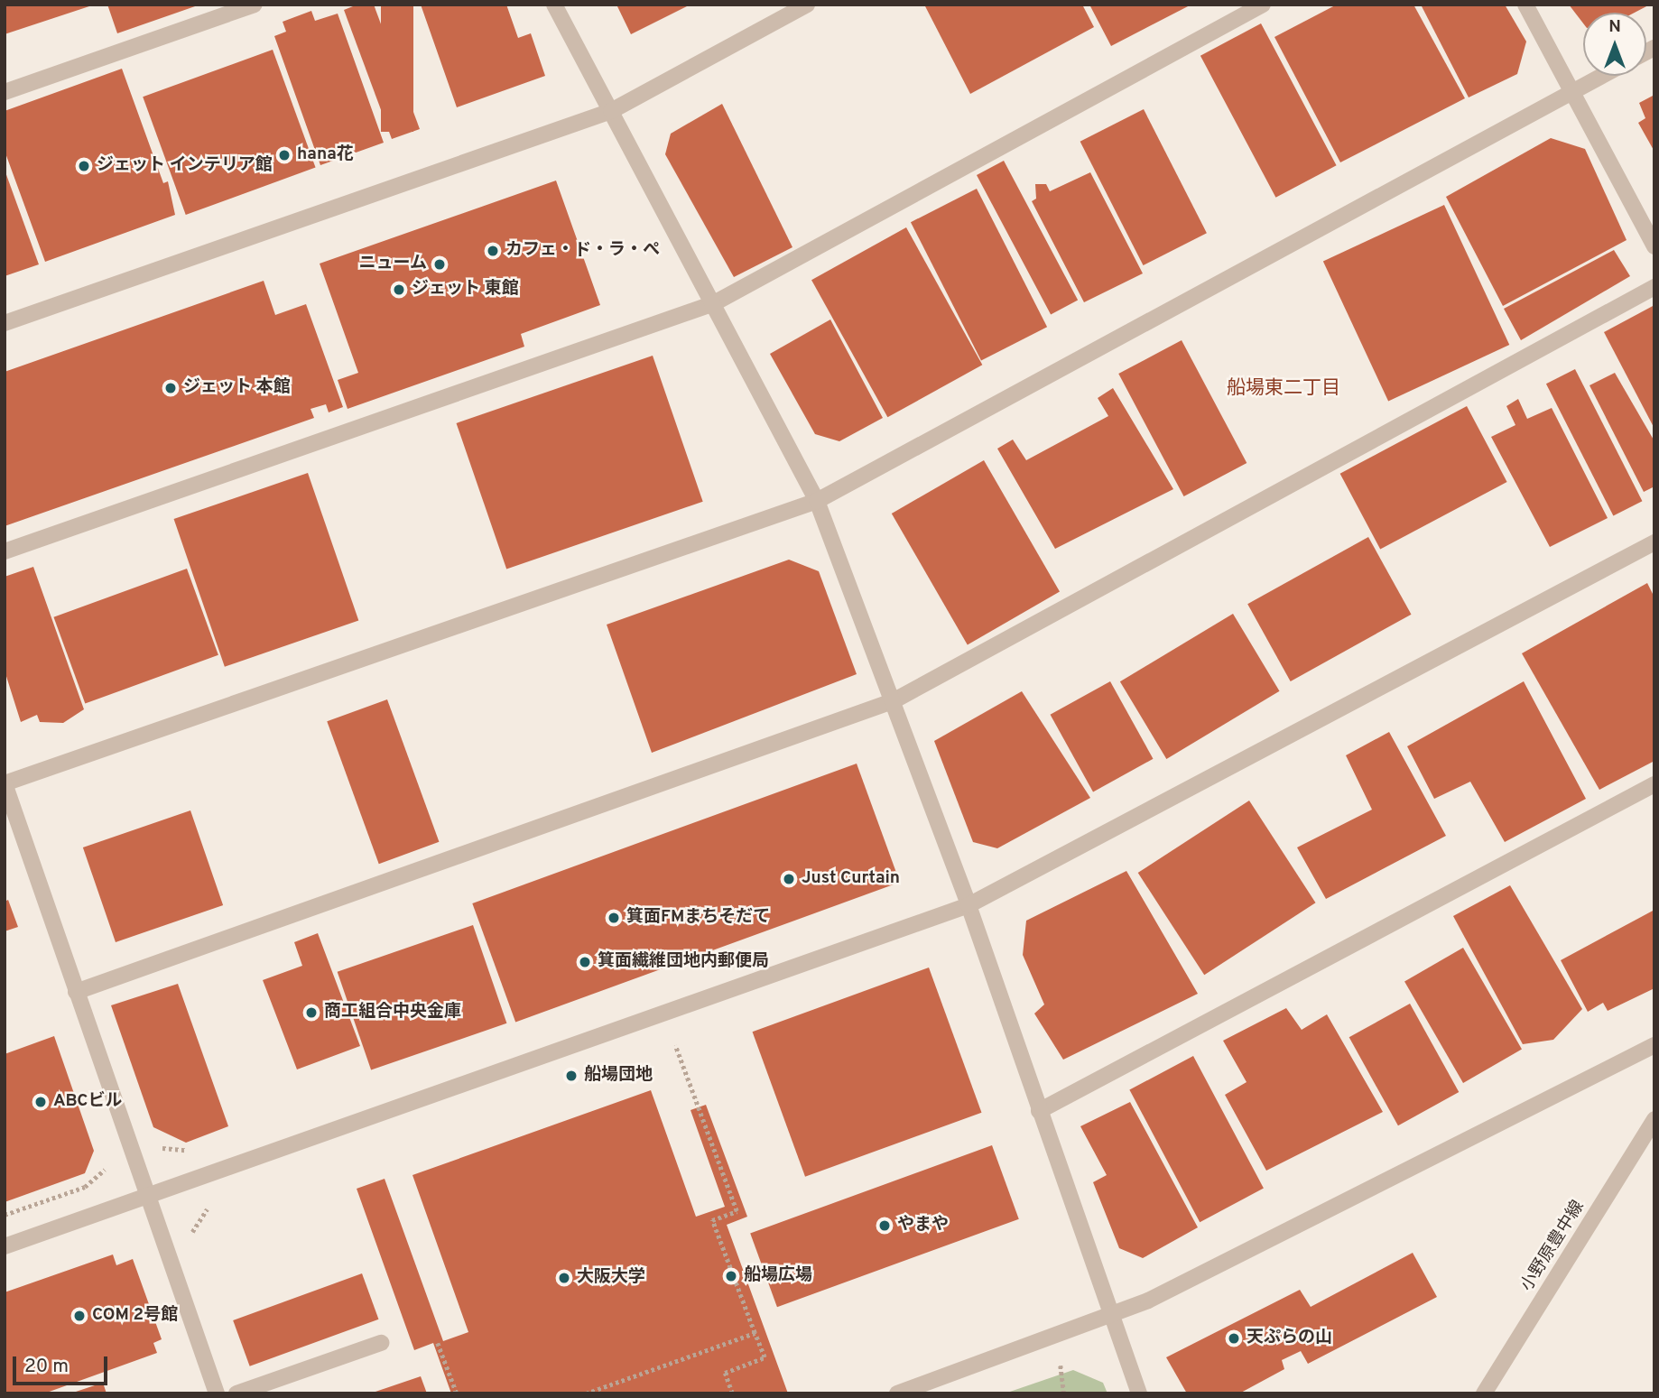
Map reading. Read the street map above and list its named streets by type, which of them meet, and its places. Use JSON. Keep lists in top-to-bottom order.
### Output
{
  "streets": {
    "street": ["小野原豊中線"]
  },
  "districts": ["船場東二丁目"],
  "places": [
    "hana花",
    "ジェット インテリア館",
    "カフェ・ド・ラ・ぺ",
    "ニューム",
    "ジェット 東館",
    "ジェット 本館",
    "Just Curtain",
    "箕面FMまちそだて",
    "箕面繊維団地内郵便局",
    "商工組合中央金庫",
    "船場団地",
    "ABCビル",
    "やまや",
    "船場広場",
    "大阪大学",
    "COM 2号館",
    "天ぷらの山"
  ],
  "scale_bar": "20 m",
  "north": "top"
}
